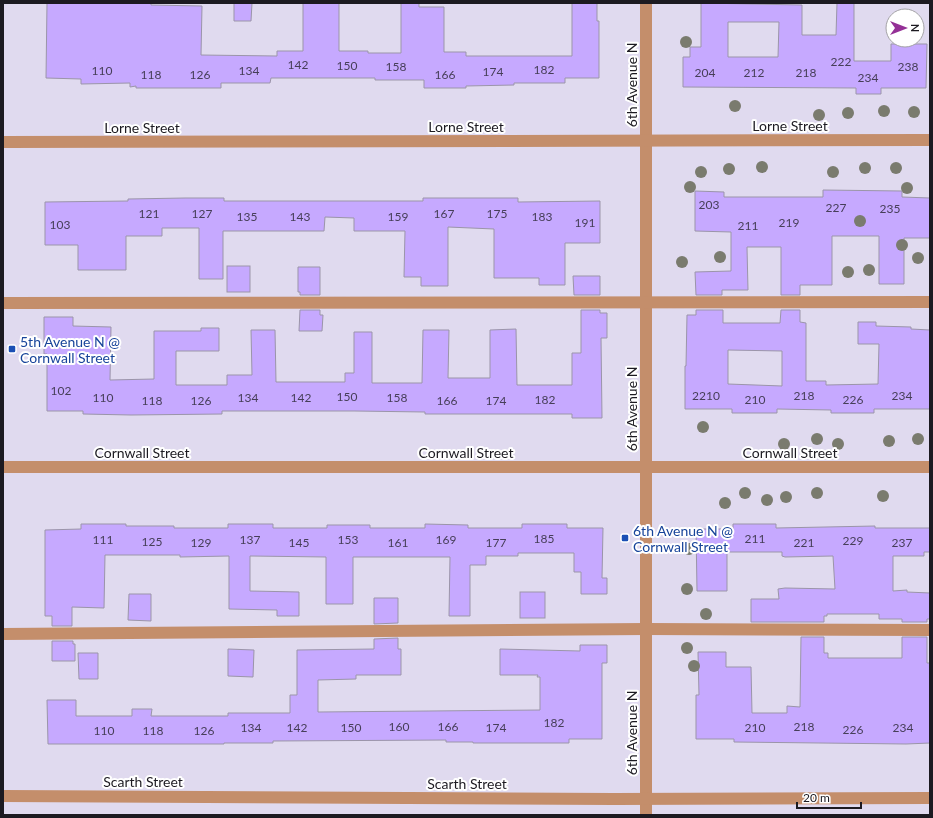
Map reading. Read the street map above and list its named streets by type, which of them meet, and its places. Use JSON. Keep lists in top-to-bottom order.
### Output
{
  "streets": {
    "street": [
      "6th Avenue N",
      "Lorne Street",
      "Cornwall Street",
      "Scarth Street"
    ]
  },
  "crossings": [
    ["6th Avenue N", "Lorne Street"],
    ["6th Avenue N", "Cornwall Street"],
    ["6th Avenue N", "Scarth Street"]
  ],
  "places": {
    "transit": ["5th Avenue N @ Cornwall Street", "6th Avenue N @ Cornwall Street"]
  },
  "house_numbers": [
    "222",
    "142",
    "150",
    "158",
    "238",
    "182",
    "110",
    "134",
    "174",
    "204",
    "212",
    "218",
    "118",
    "126",
    "166",
    "234",
    "203",
    "227",
    "235",
    "121",
    "127",
    "167",
    "175",
    "135",
    "143",
    "159",
    "183",
    "191",
    "219",
    "103",
    "211",
    "102",
    "2210",
    "218",
    "234",
    "150",
    "110",
    "134",
    "142",
    "158",
    "182",
    "210",
    "226",
    "118",
    "126",
    "166",
    "174",
    "185",
    "211",
    "111",
    "137",
    "153",
    "169",
    "229",
    "125",
    "129",
    "145",
    "161",
    "177",
    "221",
    "237",
    "182",
    "160",
    "166",
    "218",
    "134",
    "142",
    "150",
    "174",
    "210",
    "234",
    "226",
    "110",
    "118",
    "126"
  ],
  "scale_bar": "20 m",
  "north": "right"
}
